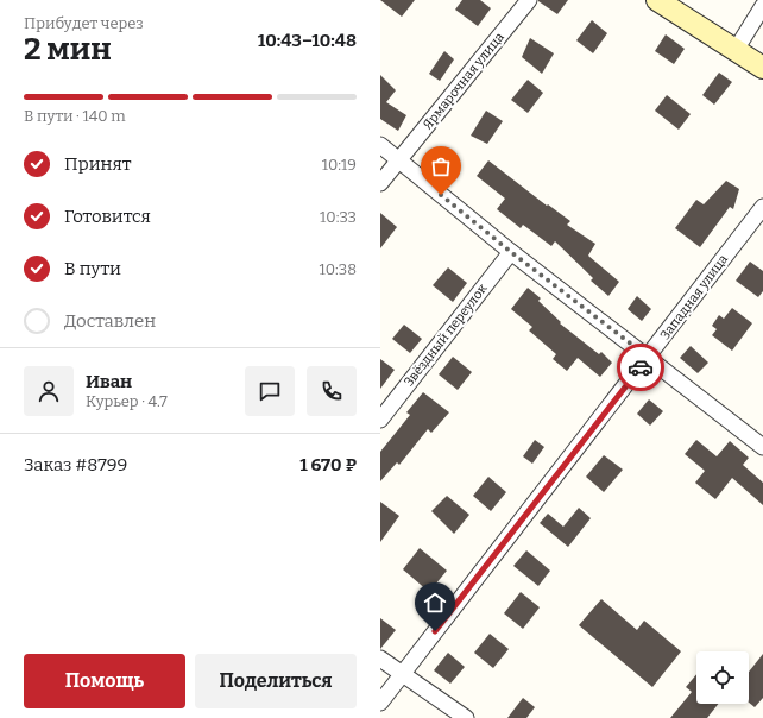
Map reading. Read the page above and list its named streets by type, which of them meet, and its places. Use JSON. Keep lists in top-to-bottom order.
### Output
{
  "streets": {
    "street": ["Ярмарочная улица", "Западная улица", "Звёздный переулок"]
  },
  "page": {
    "heading": ["2 мин", "Прибудет через", "10:43–10:48"],
    "panel": [
      "Иван",
      "Курьер · 4.7",
      "Заказ #8799",
      "1 670 ₽"
    ],
    "bar": "В пути · 140 m",
    "list": [
      ["Принят", "10:19"],
      ["Готовится", "10:33"],
      ["В пути", "10:38"],
      "Доставлен"
    ],
    "buttons": ["Помощь", "Поделиться"]
  }
}
